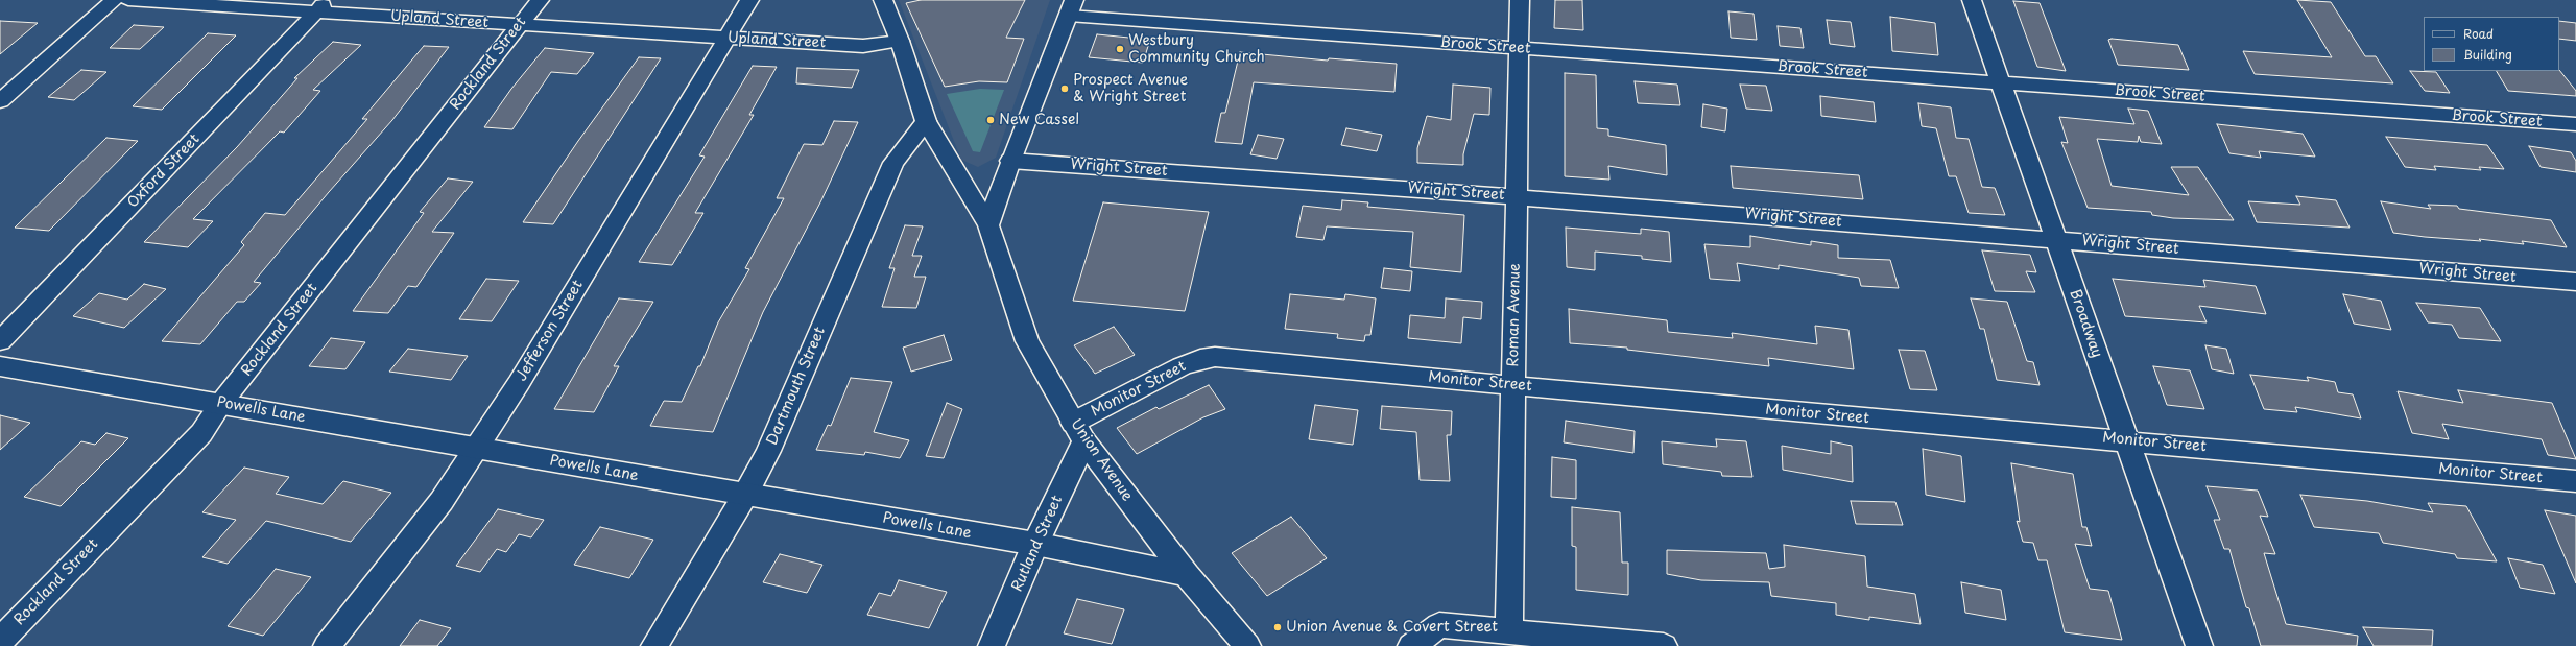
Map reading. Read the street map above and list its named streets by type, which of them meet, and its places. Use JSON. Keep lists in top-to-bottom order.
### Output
{
  "streets": {
    "street": [
      "Upland Street",
      "Brook Street",
      "Rockland Street",
      "Wright Street",
      "Oxford Street",
      "Roman Avenue",
      "Broadway",
      "Jefferson Street",
      "Monitor Street",
      "Dartmouth Street",
      "Powells Lane",
      "Union Avenue",
      "Rutland Street"
    ]
  },
  "crossings": [
    ["Upland Street", "Rockland Street"],
    ["Upland Street", "Oxford Street"],
    ["Upland Street", "Jefferson Street"],
    ["Upland Street", "Union Avenue"],
    ["Brook Street", "Roman Avenue"],
    ["Brook Street", "Broadway"],
    ["Rockland Street", "Powells Lane"],
    ["Wright Street", "Roman Avenue"],
    ["Wright Street", "Broadway"],
    ["Roman Avenue", "Monitor Street"],
    ["Broadway", "Monitor Street"],
    ["Jefferson Street", "Powells Lane"],
    ["Monitor Street", "Union Avenue"],
    ["Monitor Street", "Rutland Street"],
    ["Dartmouth Street", "Powells Lane"],
    ["Dartmouth Street", "Union Avenue"],
    ["Powells Lane", "Union Avenue"],
    ["Powells Lane", "Rutland Street"],
    ["Union Avenue", "Rutland Street"]
  ],
  "places": [
    "Westbury Community Church",
    "Prospect Avenue & Wright Street",
    "New Cassel",
    "Union Avenue & Covert Street"
  ],
  "legend": ["Road", "Building"]
}
